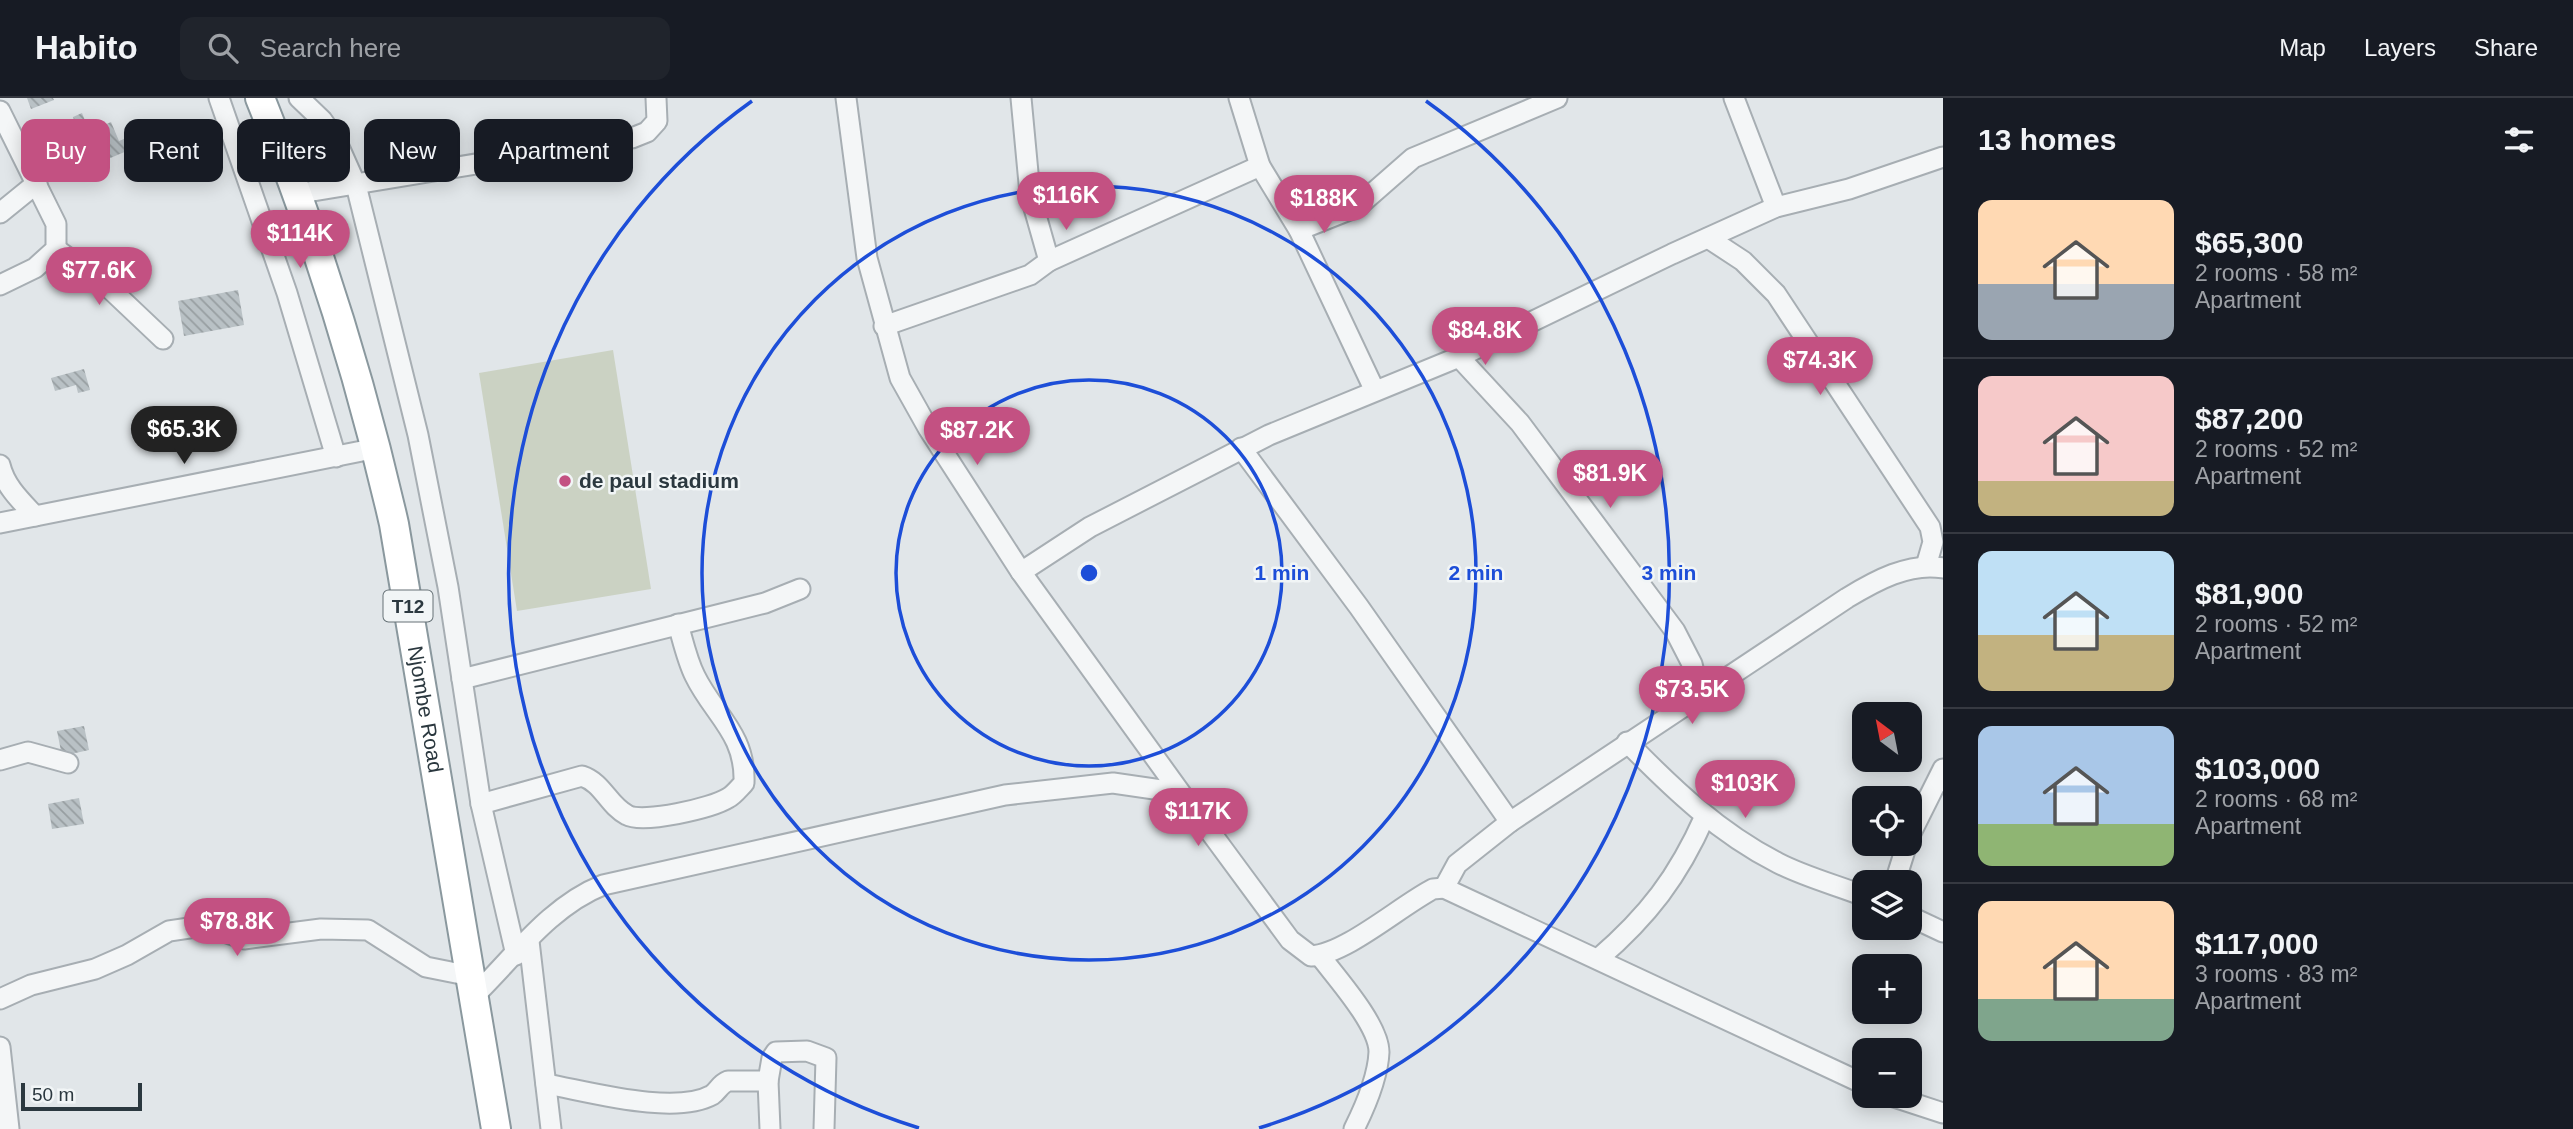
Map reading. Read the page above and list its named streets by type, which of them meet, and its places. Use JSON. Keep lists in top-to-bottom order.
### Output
{
  "streets": {
    "highway": ["T12", "Njombe Road"]
  },
  "places": ["de paul stadium"],
  "scale_bar": "50 m",
  "north": "top left",
  "page": {
    "header": "Habito",
    "search": "Search here",
    "nav": ["Map", "Layers", "Share"],
    "heading": "13 homes",
    "chip": [
      "Buy",
      "Rent",
      "Filters",
      "New",
      "Apartment"
    ],
    "price": [
      "$116K",
      "$188K",
      "$114K",
      "$77.6K",
      "$84.8K",
      "$74.3K",
      "$65.3K",
      "$87.2K",
      "$81.9K",
      "$73.5K",
      "$103K",
      "$117K",
      "$78.8K"
    ],
    "list": [
      {
        "name": "$65,300",
        "note": "2 rooms · 58 m² · Apartment"
      },
      {
        "name": "$87,200",
        "note": "2 rooms · 52 m² · Apartment"
      },
      {
        "name": "$81,900",
        "note": "2 rooms · 52 m² · Apartment"
      },
      {
        "name": "$103,000",
        "note": "2 rooms · 68 m² · Apartment"
      },
      {
        "name": "$117,000",
        "note": "3 rooms · 83 m² · Apartment"
      }
    ],
    "map_buttons": ["+", "−"],
    "scale": "50 m"
  },
  "rings": ["1 min", "2 min", "3 min"]
}
